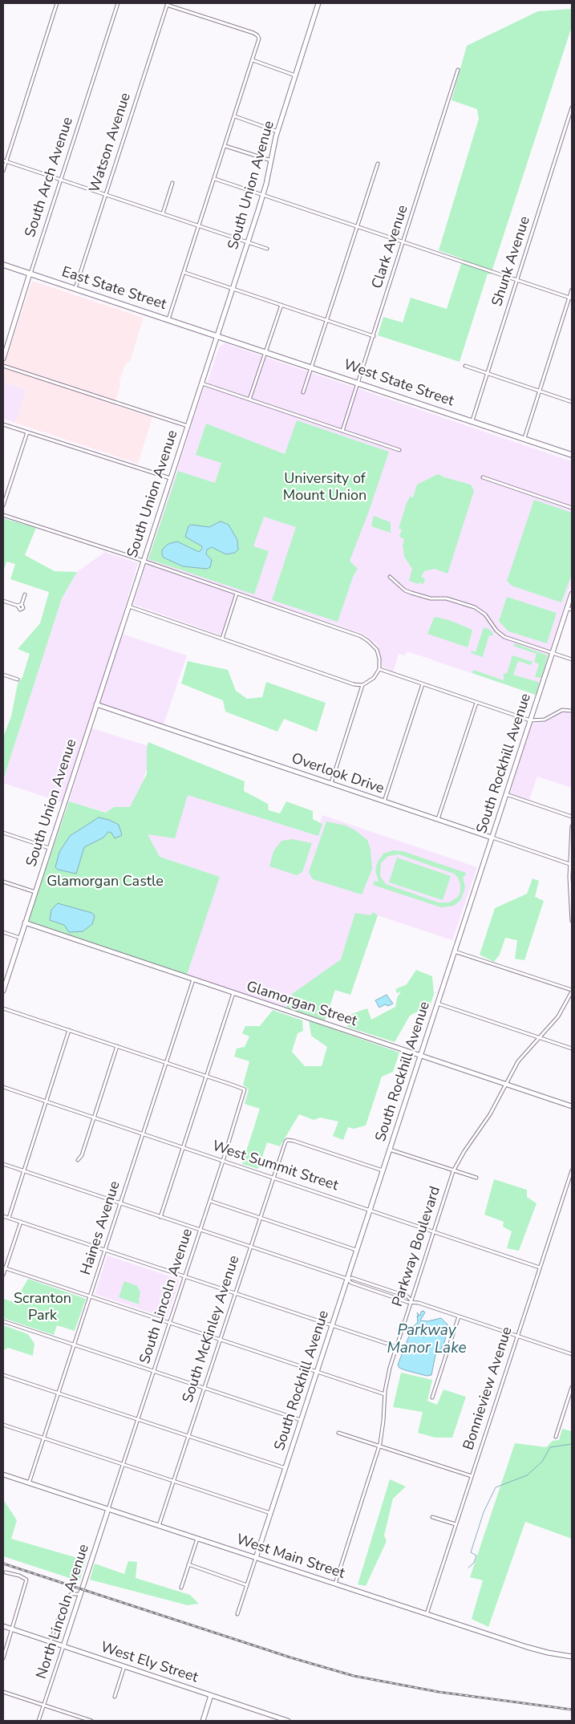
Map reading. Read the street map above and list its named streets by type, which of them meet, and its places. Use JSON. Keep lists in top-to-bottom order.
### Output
{
  "streets": {
    "highway": ["East State Street", "West State Street"],
    "street": [
      "Watson Avenue",
      "South Arch Avenue",
      "South Union Avenue",
      "Clark Avenue",
      "Shunk Avenue",
      "South Rockhill Avenue",
      "Overlook Drive",
      "Glamorgan Street",
      "West Summit Street",
      "Haines Avenue",
      "Parkway Boulevard",
      "South Lincoln Avenue",
      "South McKinley Avenue",
      "Bonnieview Avenue",
      "West Main Street",
      "North Lincoln Avenue",
      "West Ely Street"
    ]
  },
  "crossings": [
    ["Watson Avenue", "East State Street"],
    ["South Arch Avenue", "East State Street"],
    ["South Union Avenue", "East State Street"],
    ["South Union Avenue", "West State Street"],
    ["South Union Avenue", "Overlook Drive"],
    ["South Union Avenue", "Glamorgan Street"],
    ["Clark Avenue", "West State Street"],
    ["Shunk Avenue", "West State Street"],
    ["East State Street", "West State Street"],
    ["South Rockhill Avenue", "Overlook Drive"],
    ["South Rockhill Avenue", "Glamorgan Street"],
    ["South Rockhill Avenue", "West Summit Street"],
    ["South Rockhill Avenue", "South McKinley Avenue"],
    ["South Rockhill Avenue", "West Main Street"],
    ["Glamorgan Street", "Haines Avenue"],
    ["Glamorgan Street", "Parkway Boulevard"],
    ["West Summit Street", "Haines Avenue"],
    ["West Summit Street", "Parkway Boulevard"],
    ["West Summit Street", "South Lincoln Avenue"],
    ["West Summit Street", "South McKinley Avenue"],
    ["West Summit Street", "Bonnieview Avenue"],
    ["Haines Avenue", "West Main Street"],
    ["Parkway Boulevard", "West Main Street"],
    ["South Lincoln Avenue", "West Main Street"],
    ["South Lincoln Avenue", "North Lincoln Avenue"],
    ["South McKinley Avenue", "West Main Street"],
    ["Bonnieview Avenue", "West Main Street"],
    ["West Main Street", "North Lincoln Avenue"],
    ["North Lincoln Avenue", "West Ely Street"]
  ],
  "water": ["Parkway Manor Lake"],
  "parks": ["University of Mount Union", "Glamorgan Castle", "Scranton Park"]
}
